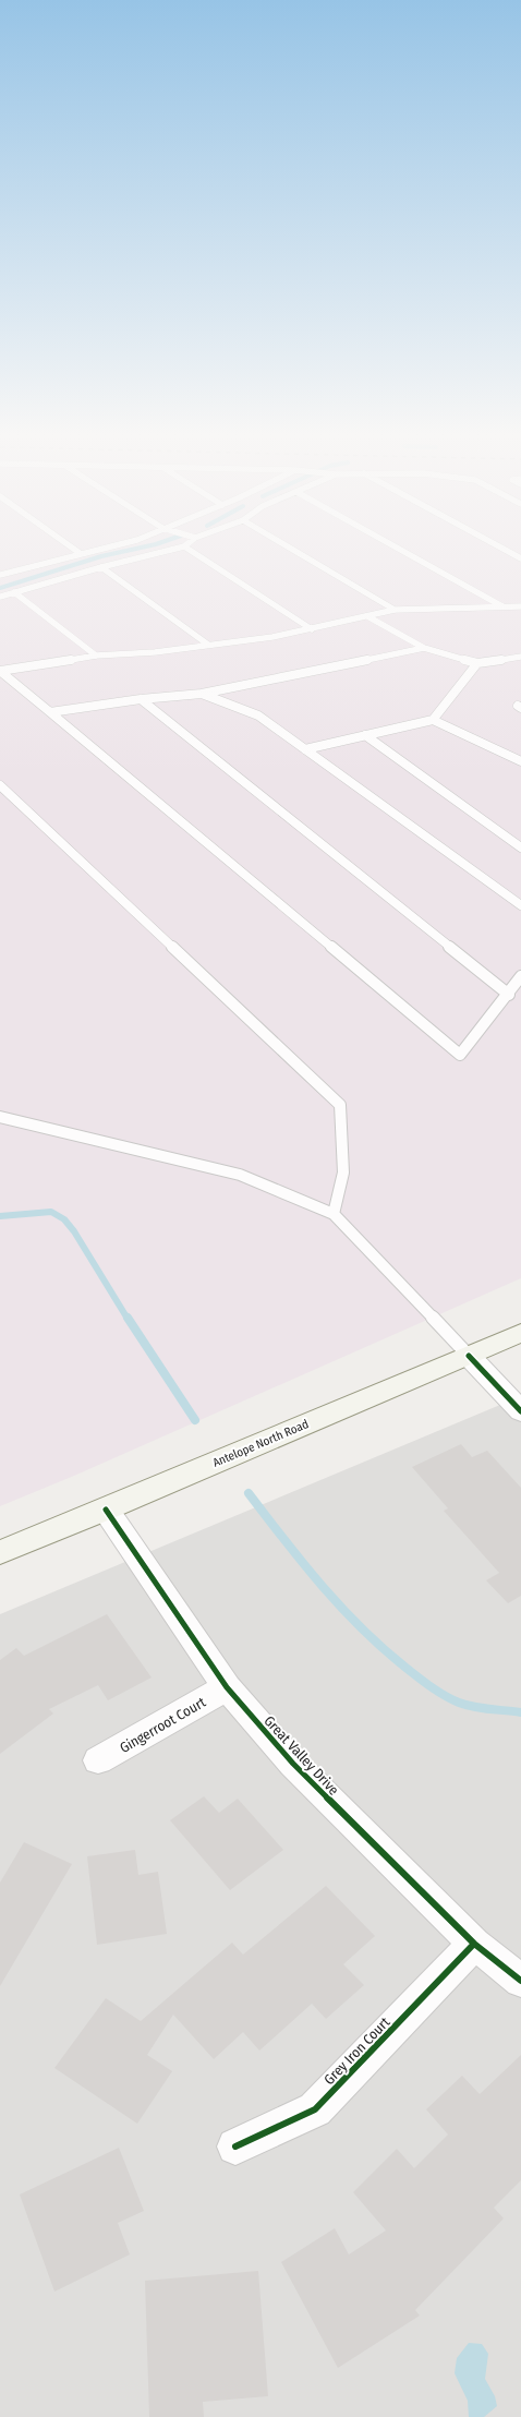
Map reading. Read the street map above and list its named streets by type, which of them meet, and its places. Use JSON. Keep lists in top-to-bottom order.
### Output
{
  "streets": {
    "main road": ["Antelope North Road"],
    "street": ["Gingerroot Court", "Great Valley Drive", "Grey Iron Court"]
  },
  "crossings": [
    ["Antelope North Road", "Great Valley Drive"],
    ["Gingerroot Court", "Great Valley Drive"],
    ["Great Valley Drive", "Grey Iron Court"]
  ]
}
